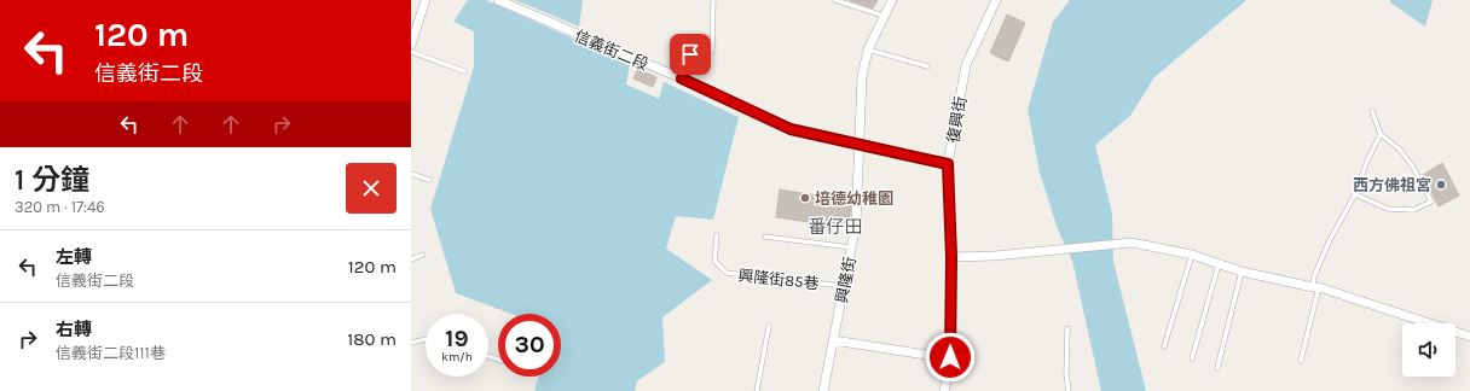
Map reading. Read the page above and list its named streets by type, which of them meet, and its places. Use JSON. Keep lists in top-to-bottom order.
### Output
{
  "streets": {
    "street": ["信義街二段", "復興街", "興隆街"],
    "lane": ["興隆街85巷"]
  },
  "crossings": [
    ["信義街二段", "復興街"],
    ["信義街二段", "興隆街"],
    ["興隆街85巷", "興隆街"]
  ],
  "districts": ["番仔田"],
  "places": ["西方佛祖宮", "培德幼稚園"],
  "page": {
    "turn": ["120 m", "信義街二段"],
    "heading": ["1 分鐘", "320 m · 17:46"],
    "list": [
      {
        "name": "左轉",
        "note": "信義街二段",
        "value": "120 m"
      },
      {
        "name": "右轉",
        "note": "信義街二段111巷",
        "value": "180 m"
      }
    ],
    "speed": "19 km/h",
    "limit": "30"
  }
}
